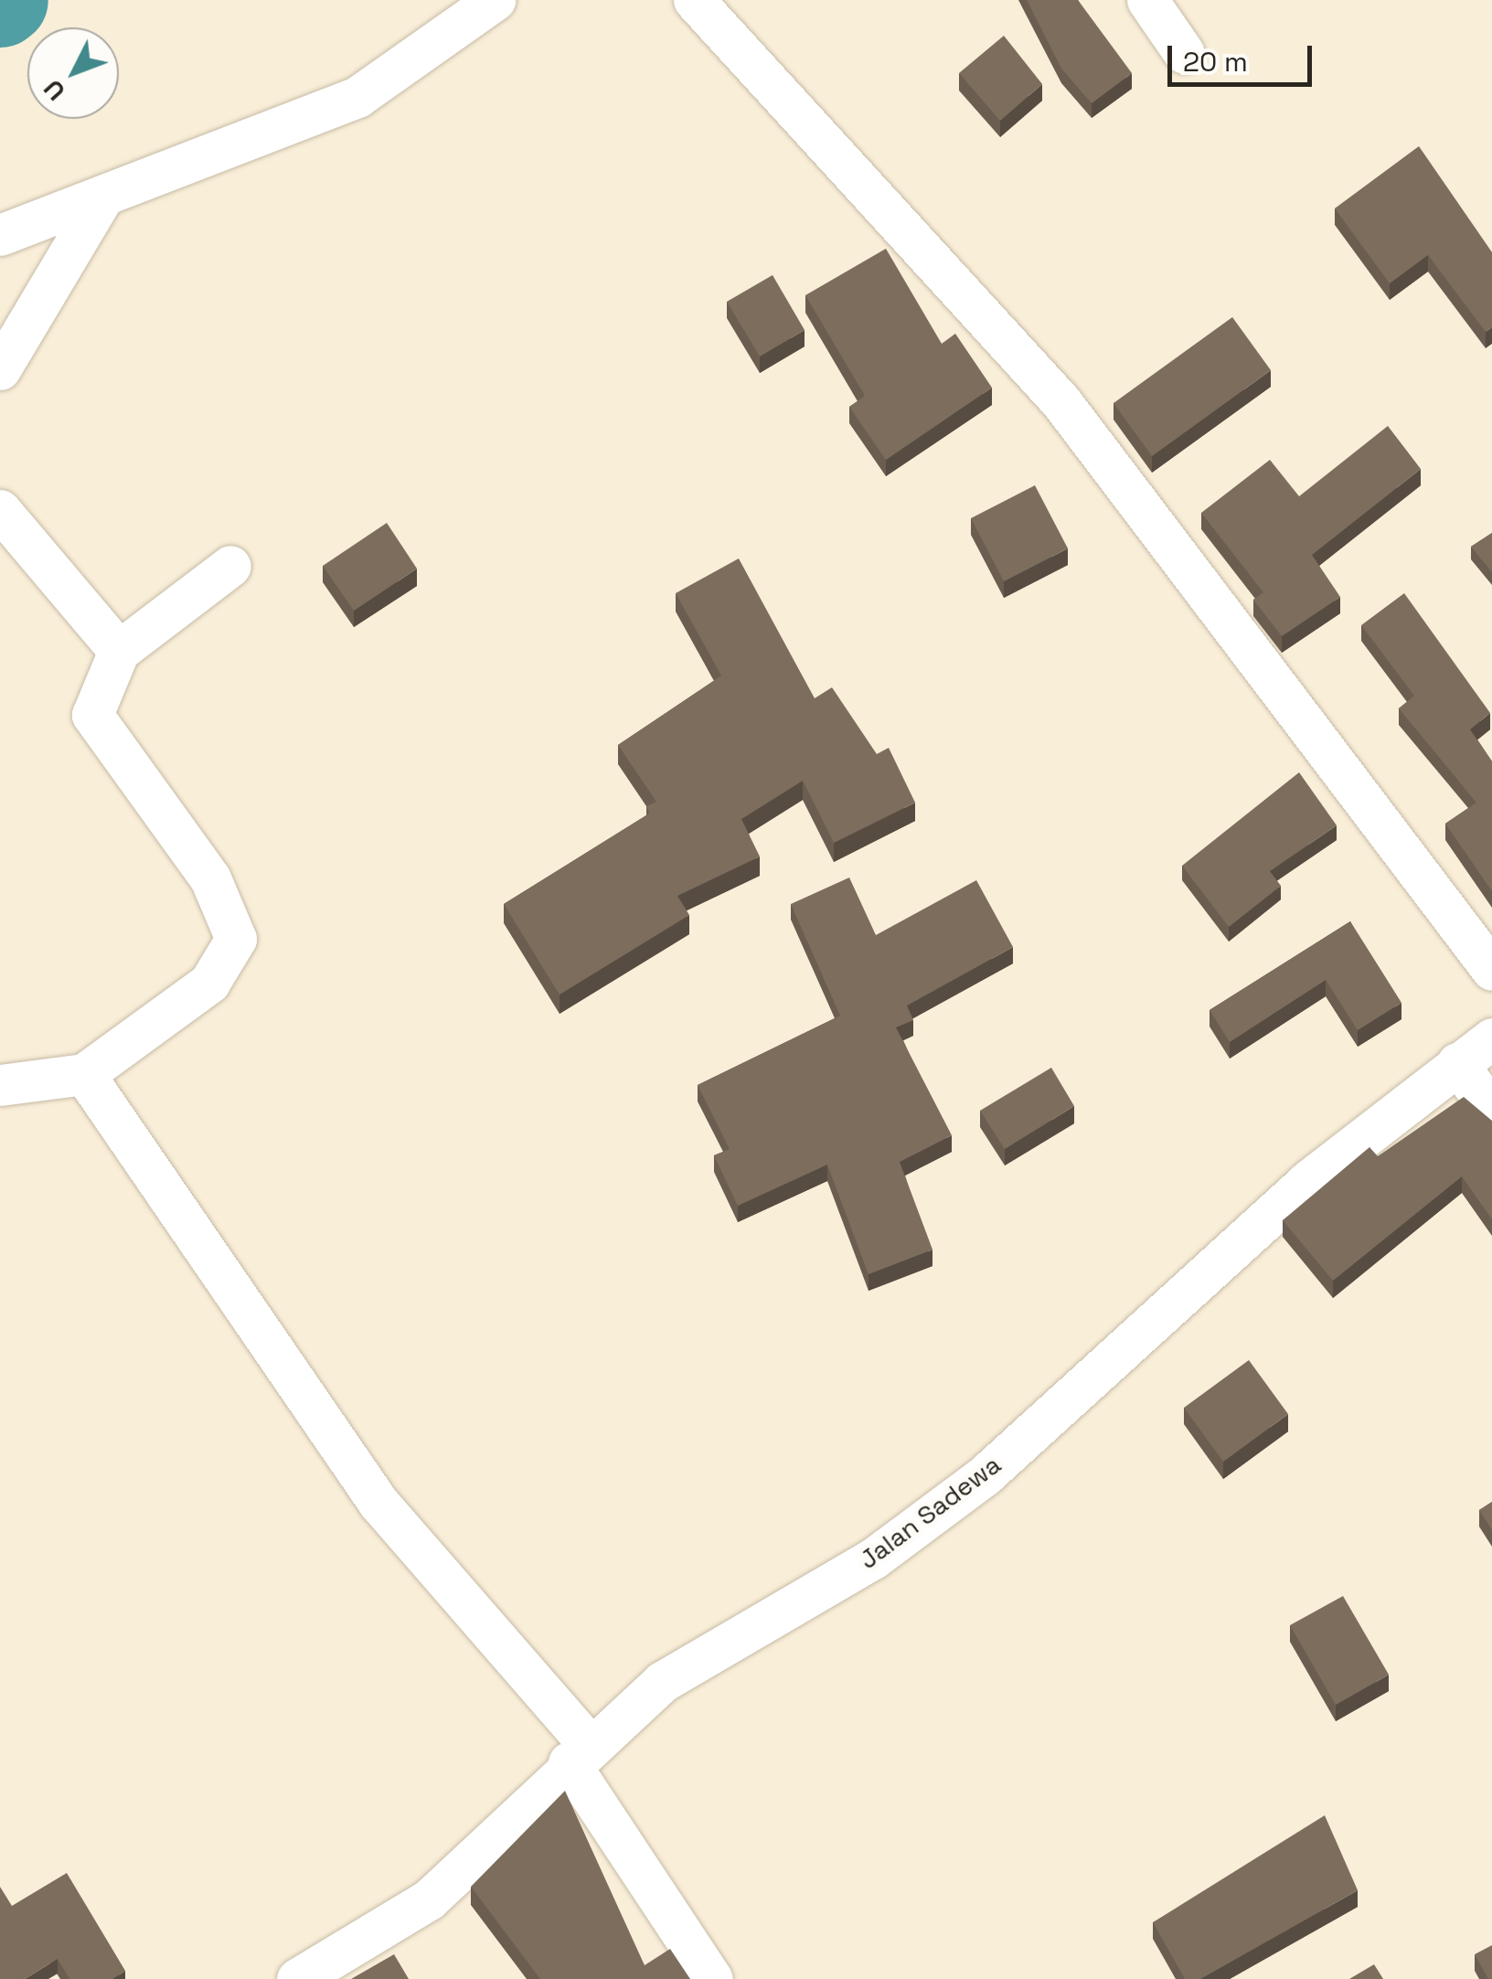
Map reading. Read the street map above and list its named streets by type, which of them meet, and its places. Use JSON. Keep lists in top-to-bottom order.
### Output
{
  "streets": {
    "street": ["Jalan Sadewa"]
  },
  "scale_bar": "20 m",
  "north": "bottom left"
}
